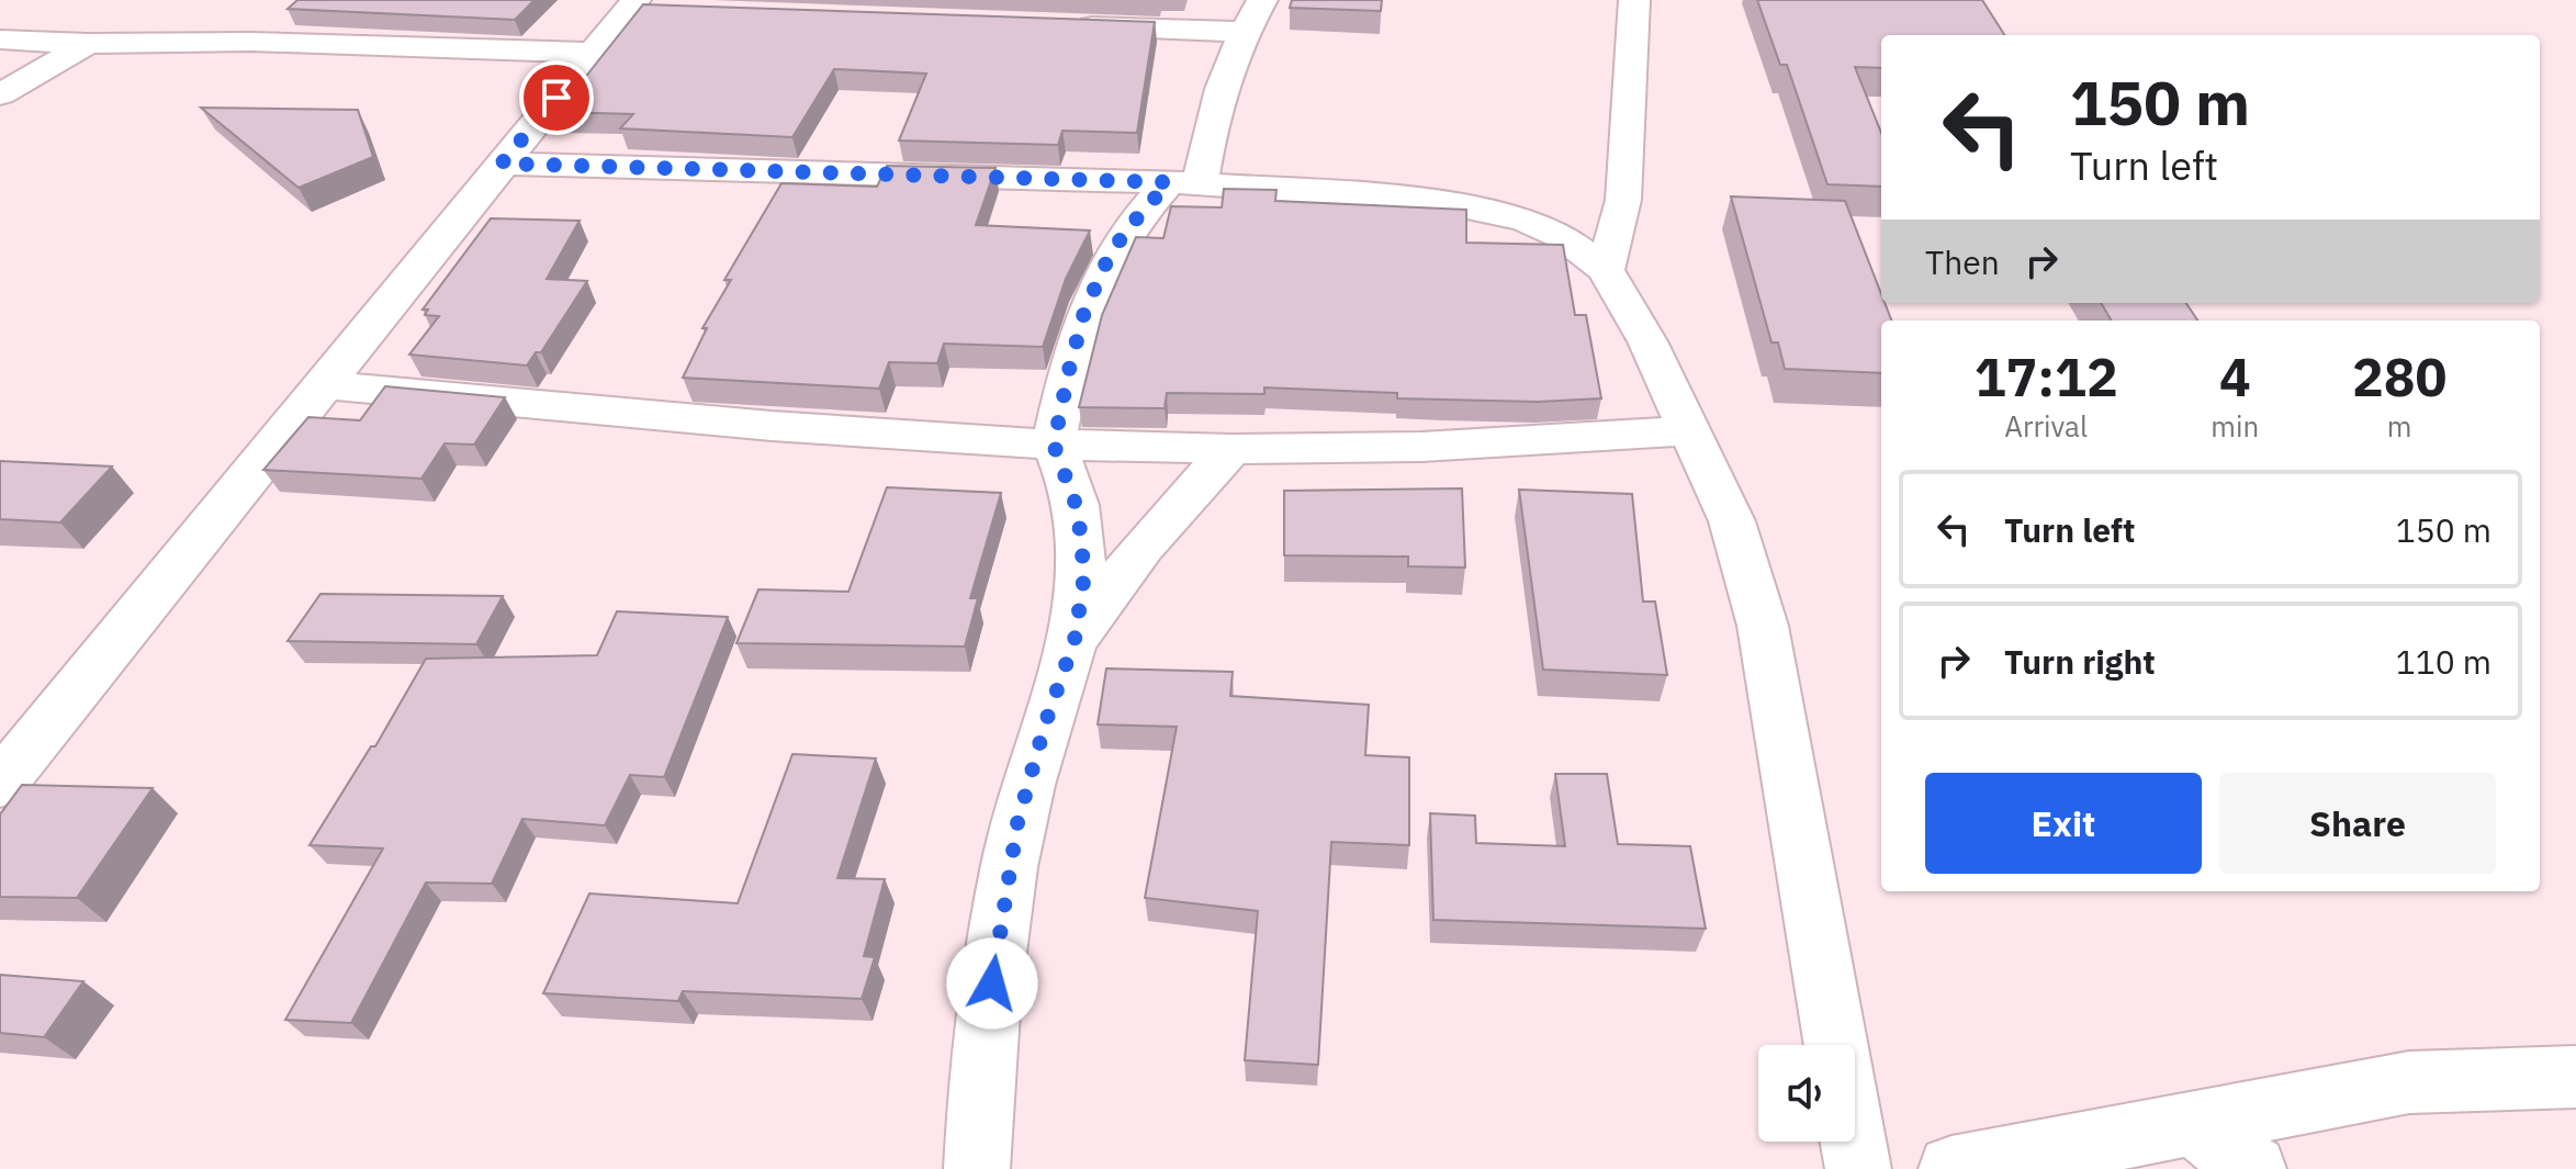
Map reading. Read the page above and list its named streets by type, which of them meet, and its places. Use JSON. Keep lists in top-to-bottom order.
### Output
{
  "page": {
    "turn": ["150 m", "Turn left"],
    "then": "Then",
    "eta": [
      "17:12",
      "Arrival",
      "4",
      "min",
      "280",
      "m"
    ],
    "list": [
      {
        "name": "Turn left",
        "value": "150 m"
      },
      {
        "name": "Turn right",
        "value": "110 m"
      }
    ],
    "buttons": ["Exit", "Share"]
  }
}
